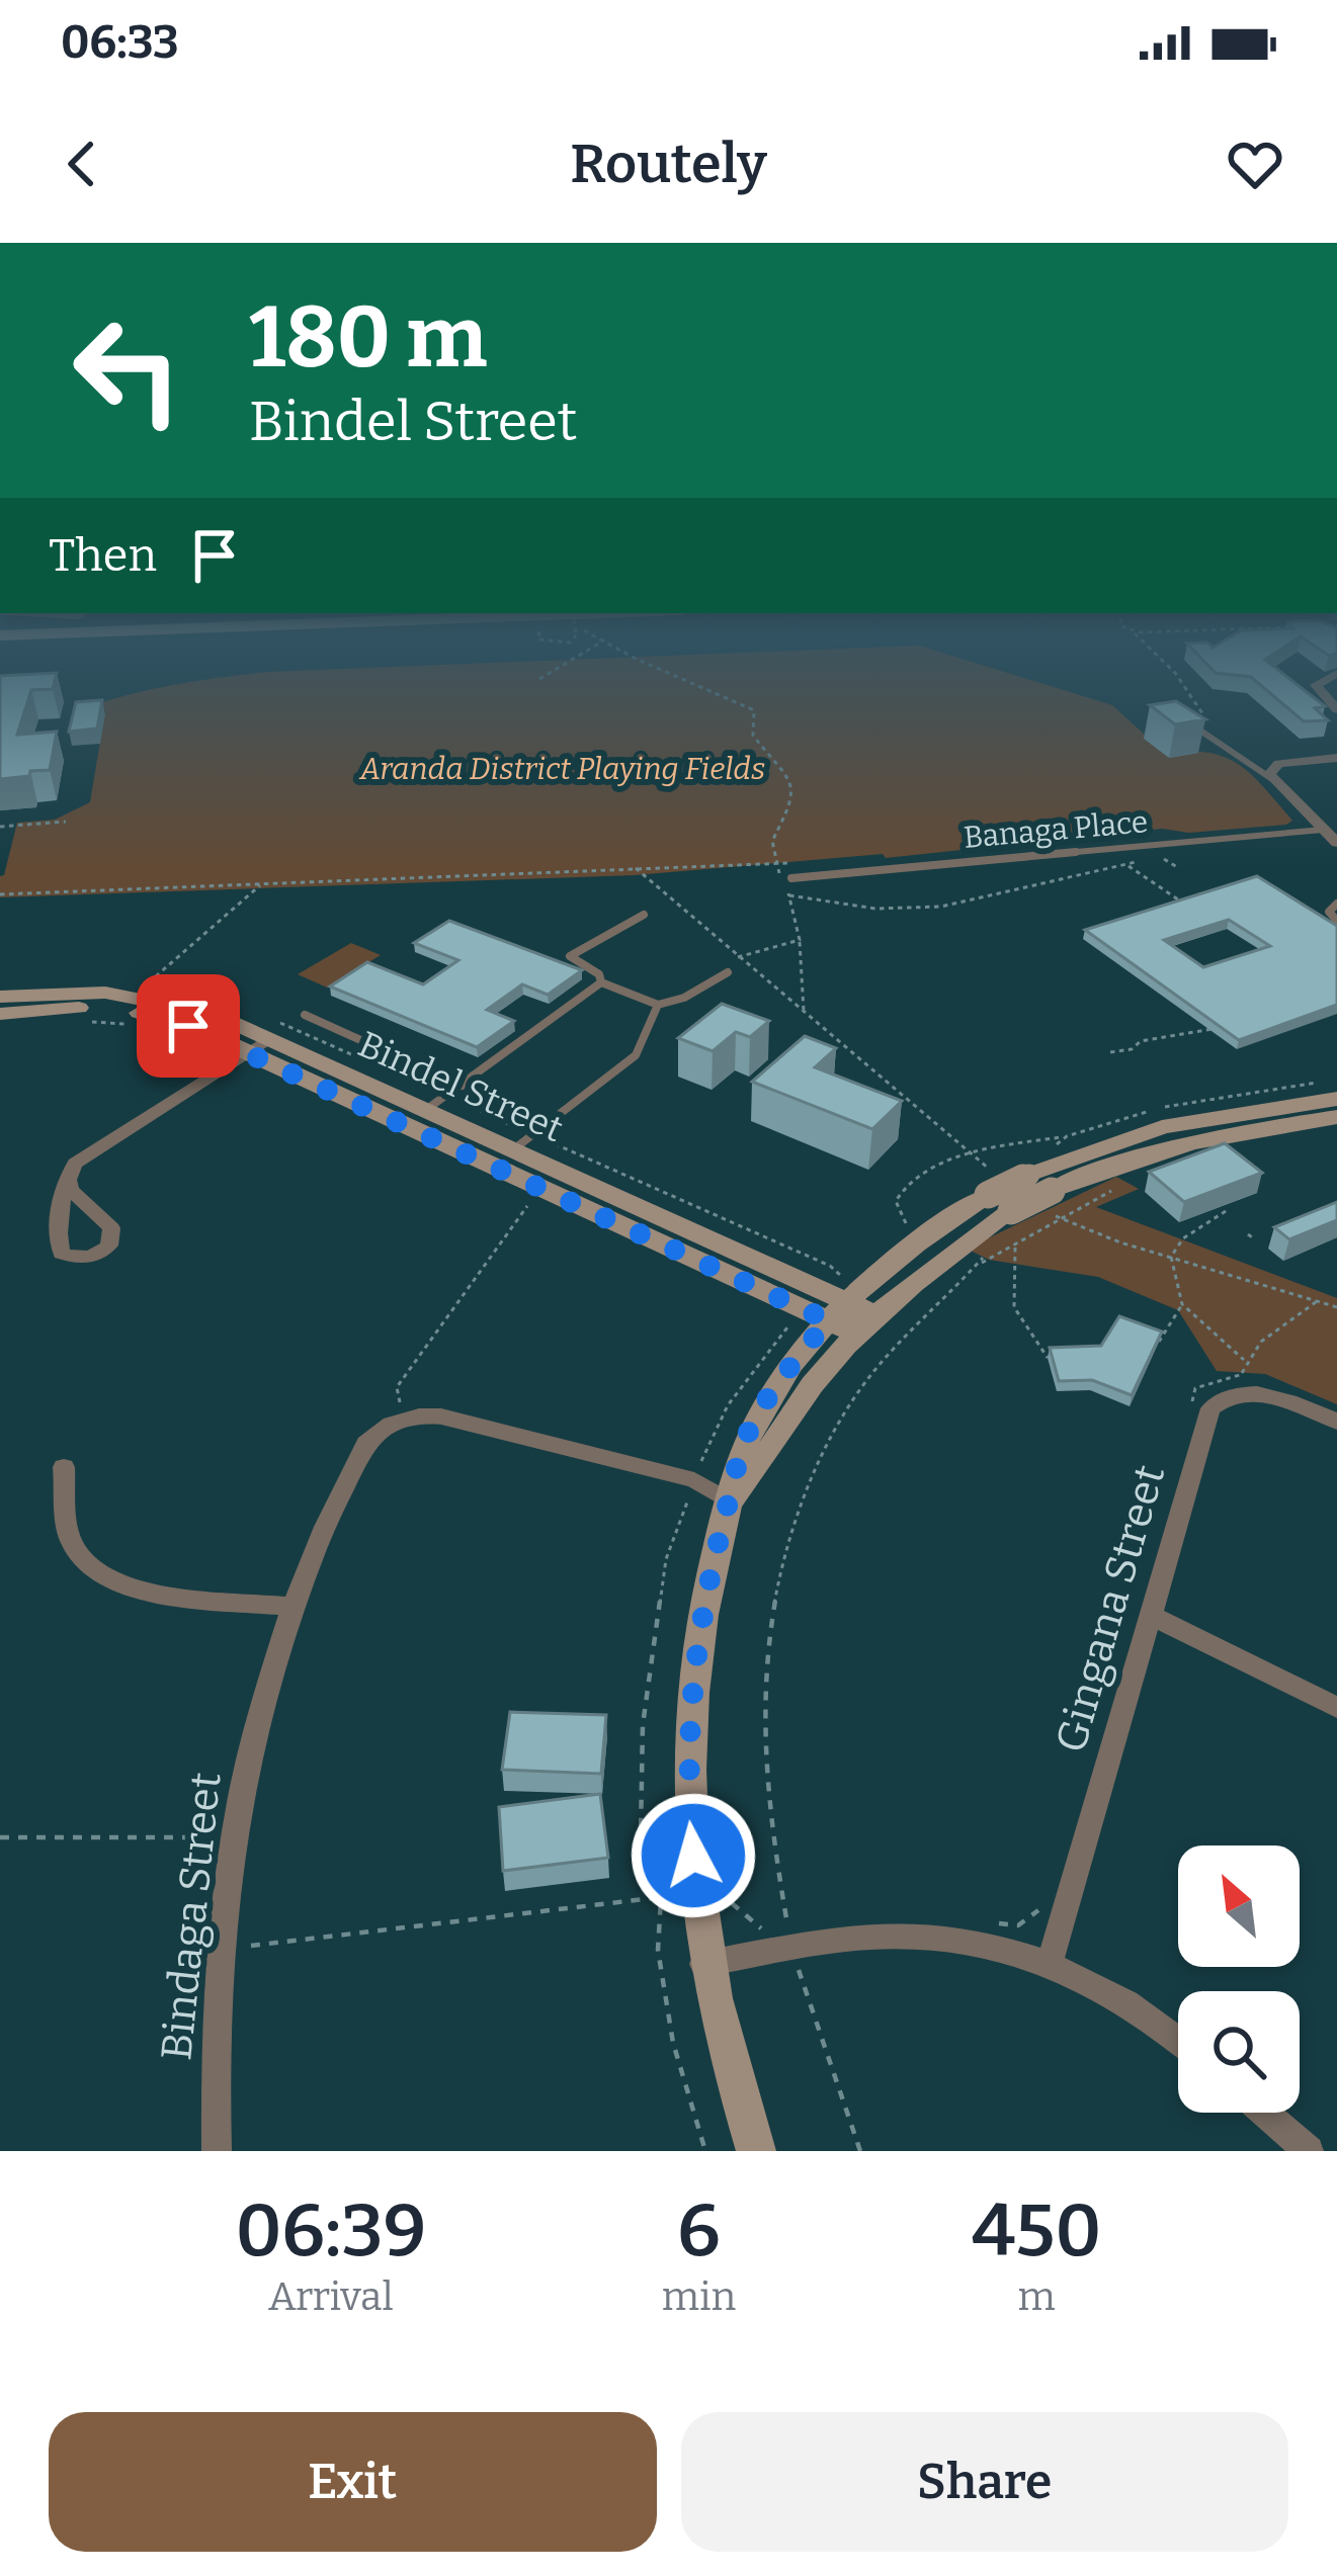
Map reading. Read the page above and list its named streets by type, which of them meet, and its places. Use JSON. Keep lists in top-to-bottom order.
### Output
{
  "streets": {
    "street": ["Bindel Street", "Gingana Street", "Bindaga Street"],
    "lane": ["Banaga Place"]
  },
  "parks": ["Aranda District Playing Fields"],
  "north": "top left",
  "page": {
    "status": "06:33",
    "header": "Routely",
    "turn": ["180 m", "Bindel Street"],
    "then": "Then",
    "eta": [
      "06:39",
      "Arrival",
      "6",
      "min",
      "450",
      "m"
    ],
    "buttons": ["Exit", "Share"]
  }
}
